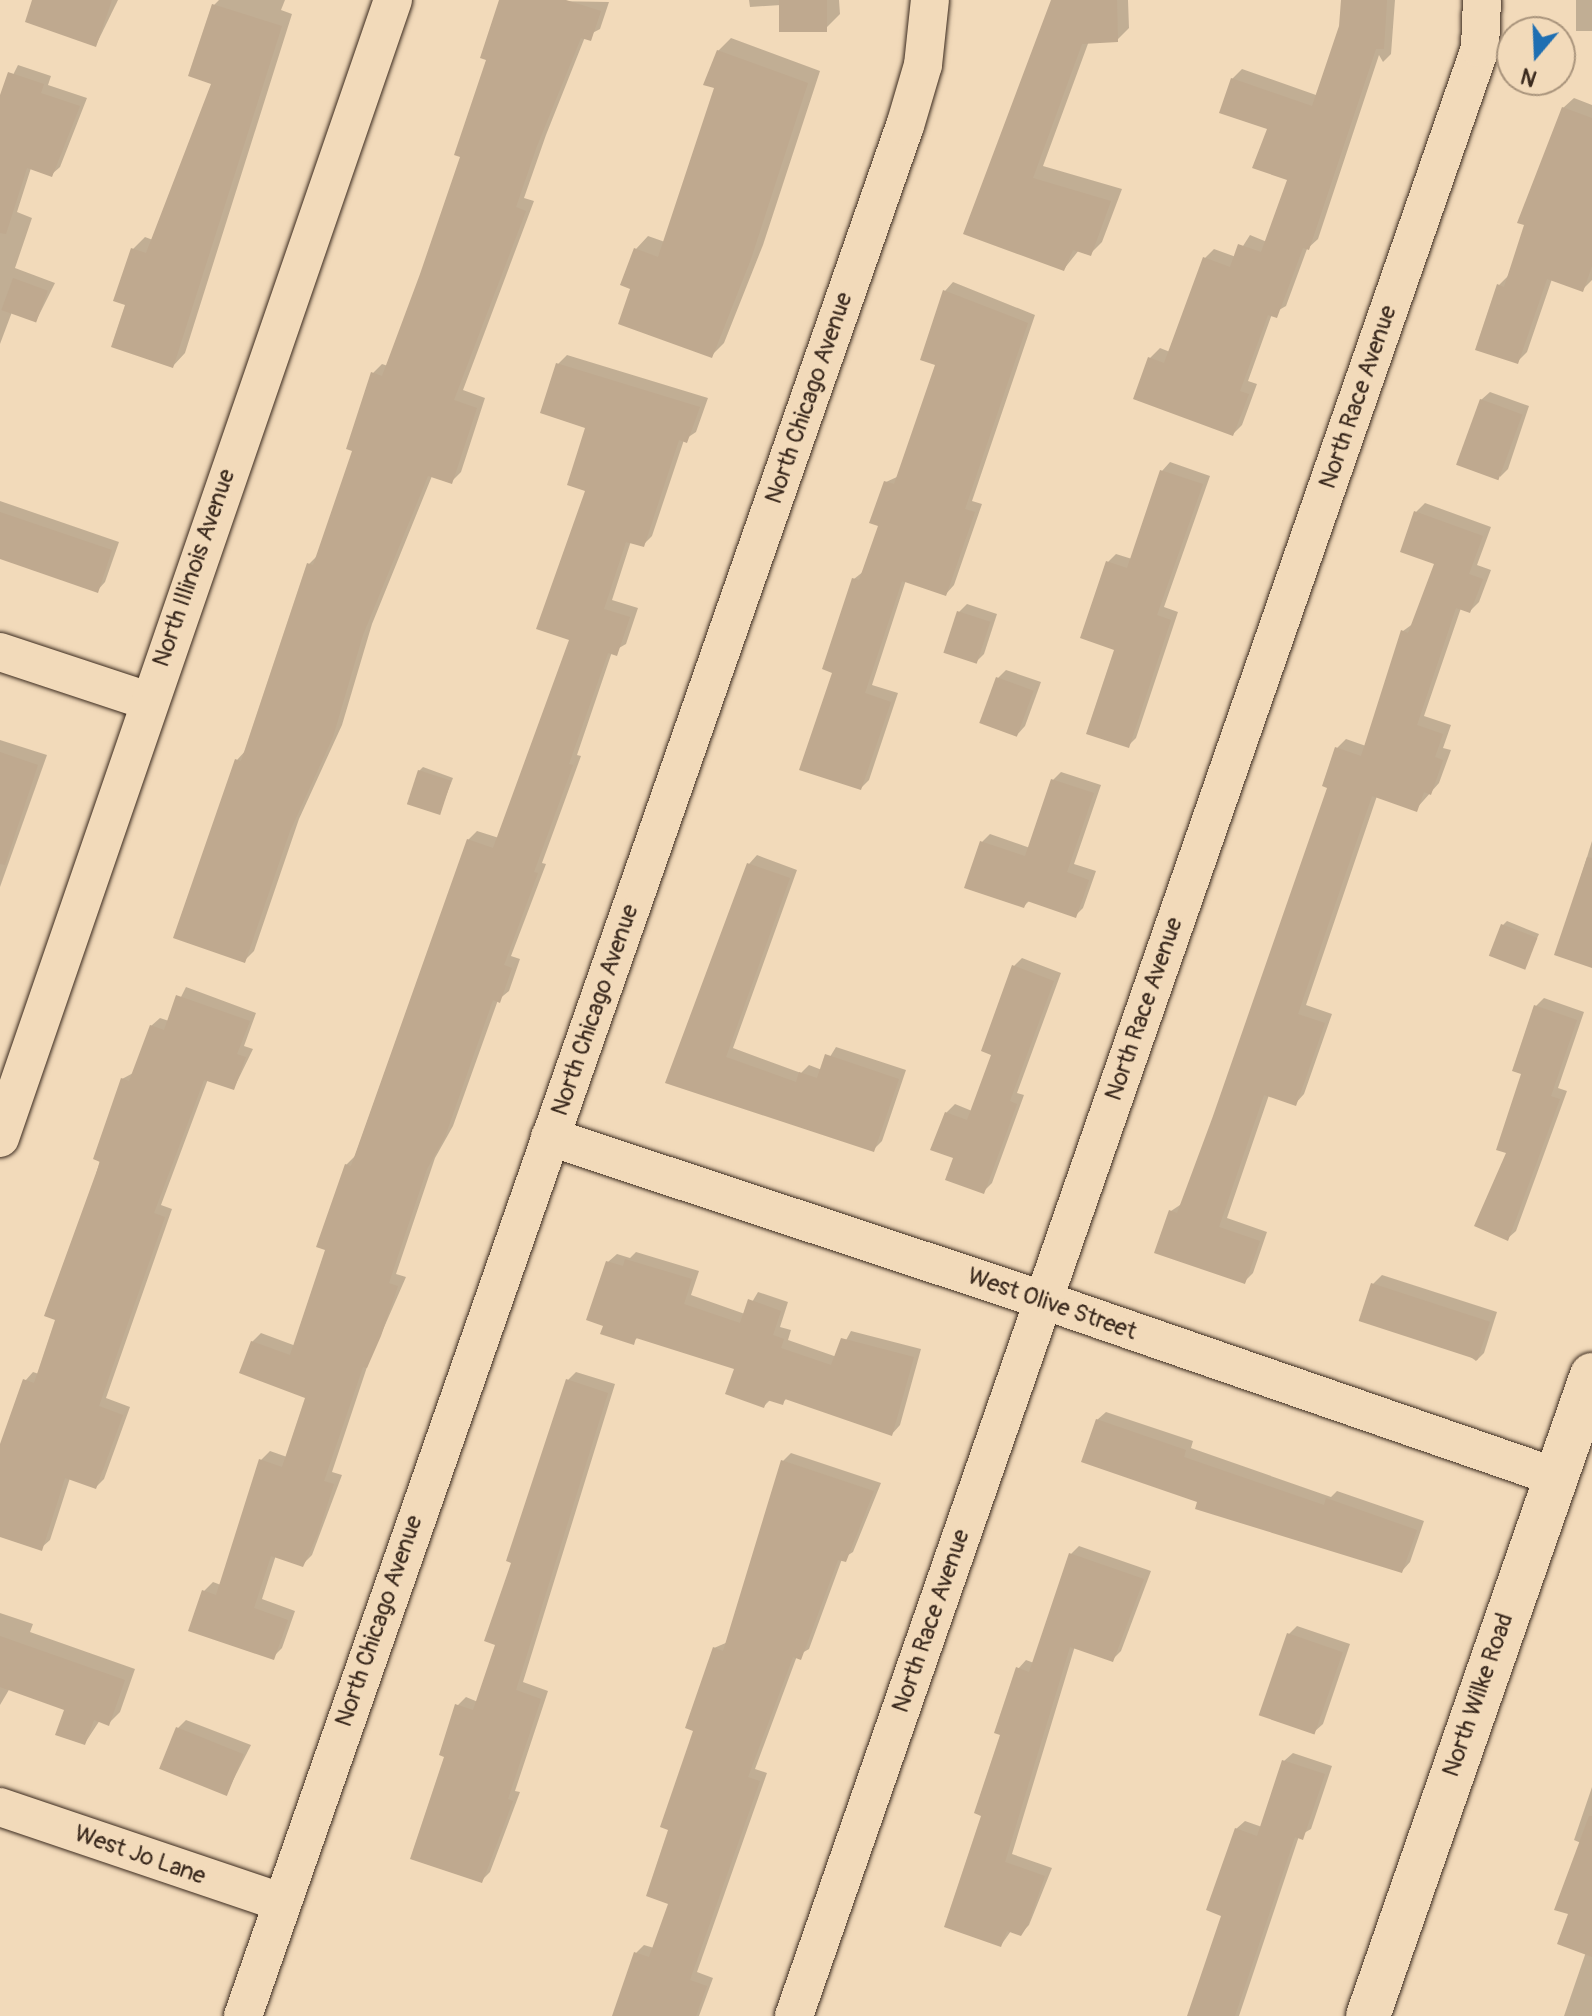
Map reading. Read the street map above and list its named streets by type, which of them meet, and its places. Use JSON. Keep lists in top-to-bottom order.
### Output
{
  "streets": {
    "street": [
      "North Race Avenue",
      "North Chicago Avenue",
      "North Illinois Avenue",
      "West Olive Street",
      "North Wilke Road",
      "West Jo Lane"
    ]
  },
  "crossings": [
    ["North Race Avenue", "West Olive Street"],
    ["North Chicago Avenue", "West Olive Street"],
    ["North Chicago Avenue", "West Jo Lane"],
    ["West Olive Street", "North Wilke Road"]
  ],
  "north": "bottom"
}
